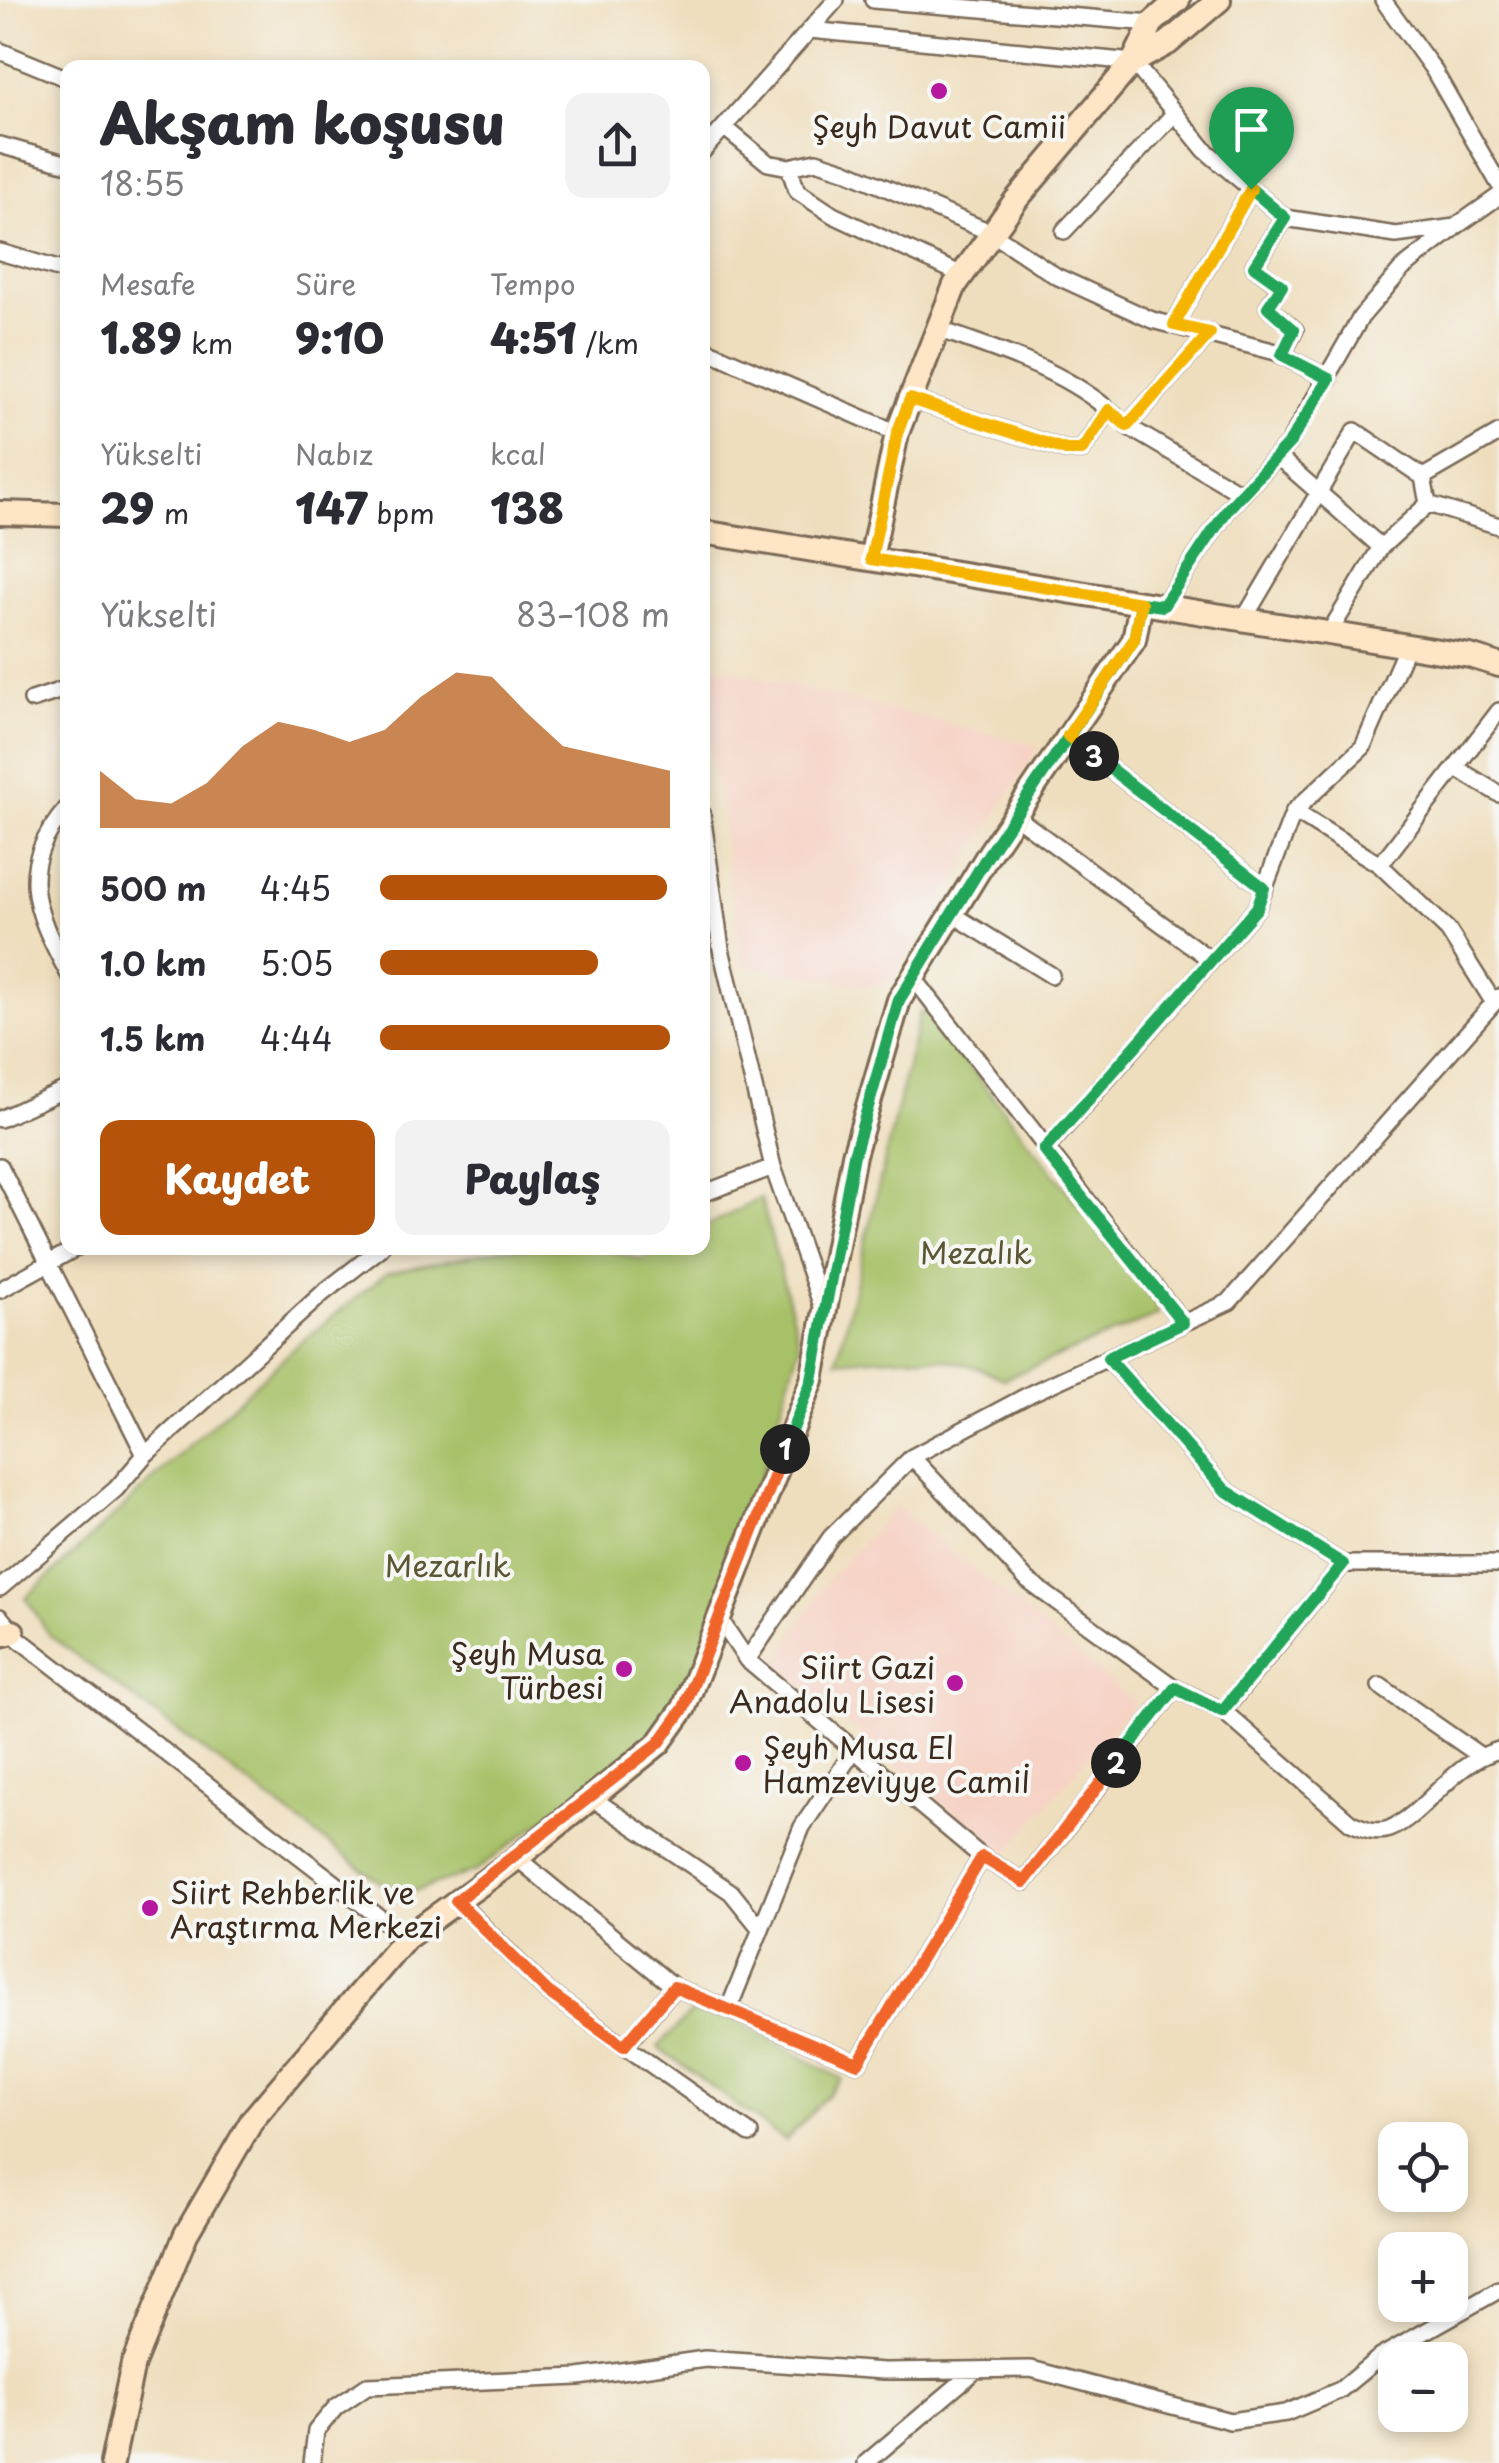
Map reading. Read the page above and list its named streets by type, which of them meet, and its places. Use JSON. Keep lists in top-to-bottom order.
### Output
{
  "parks": ["Mezalık", "Mezarlık"],
  "places": [
    "Şeyh Davut Camii",
    "Şeyh Musa Türbesi",
    "Siirt Gazi Anadolu Lisesi",
    "Şeyh Musa El Hamzeviyye Camiİ",
    "Siirt Rehberlik ve Araştırma Merkezi"
  ],
  "page": {
    "heading": ["Akşam koşusu", "18:55"],
    "stats": [
      ["Mesafe", "1.89 km"],
      ["Süre", "9:10"],
      ["Tempo", "4:51 /km"],
      ["Yükselti", "29 m"],
      ["Nabız", "147 bpm"],
      ["kcal", "138"]
    ],
    "chart": ["Yükselti", "83–108 m"],
    "pins": ["3", "1", "2"],
    "list": [
      {
        "name": "500 m",
        "note": "4:45"
      },
      {
        "name": "1.0 km",
        "note": "5:05"
      },
      {
        "name": "1.5 km",
        "note": "4:44"
      }
    ],
    "buttons": ["Kaydet", "Paylaş"],
    "map_buttons": ["+", "−"]
  }
}
